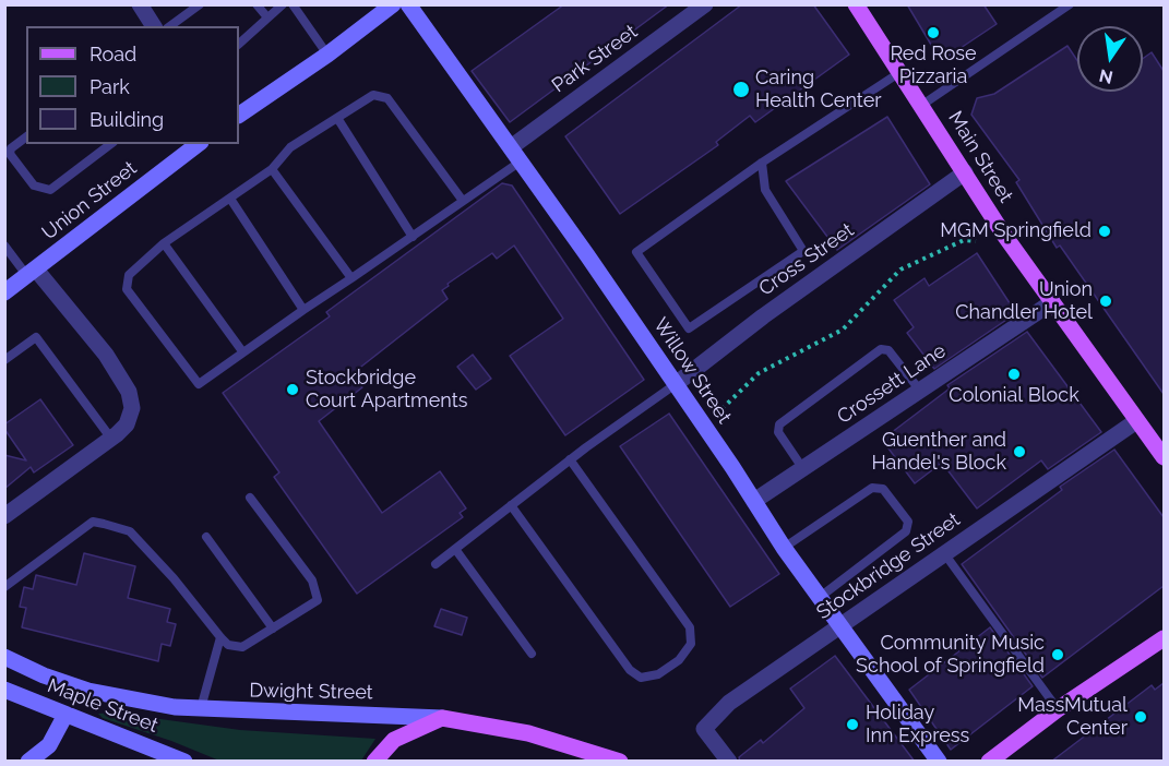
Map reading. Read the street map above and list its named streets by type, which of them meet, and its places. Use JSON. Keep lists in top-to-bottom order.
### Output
{
  "streets": {
    "main road": ["Main Street", "Dwight Street"],
    "street": [
      "Park Street",
      "Union Street",
      "Cross Street",
      "Willow Street",
      "Crossett Lane",
      "Stockbridge Street",
      "Maple Street"
    ]
  },
  "crossings": [
    ["Park Street", "Willow Street"],
    ["Main Street", "Cross Street"],
    ["Main Street", "Crossett Lane"],
    ["Main Street", "Stockbridge Street"],
    ["Cross Street", "Willow Street"],
    ["Willow Street", "Crossett Lane"],
    ["Willow Street", "Stockbridge Street"]
  ],
  "places": [
    "Red Rose Pizzaria",
    "Caring Health Center",
    "MGM Springfield",
    "Union Chandler Hotel",
    "Colonial Block",
    "Stockbridge Court Apartments",
    "Guenther and Handel's Block",
    "Community Music School of Springfield",
    "MassMutual Center",
    "Holiday Inn Express"
  ],
  "legend": ["Road", "Park", "Building"],
  "north": "bottom"
}
